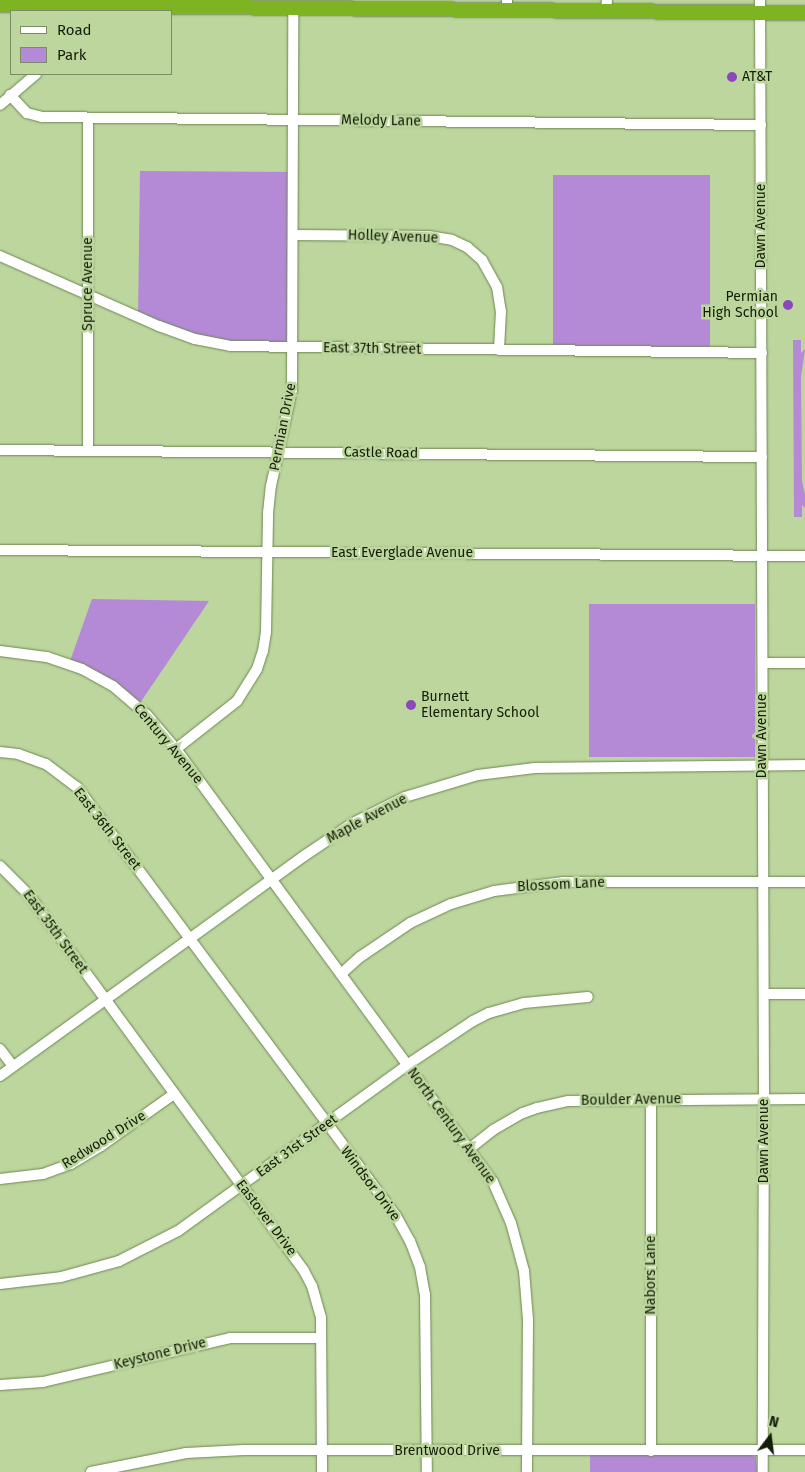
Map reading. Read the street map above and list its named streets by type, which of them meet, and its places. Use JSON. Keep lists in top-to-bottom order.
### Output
{
  "streets": {
    "street": [
      "Melody Lane",
      "Dawn Avenue",
      "Holley Avenue",
      "Spruce Avenue",
      "East 37th Street",
      "Permian Drive",
      "Castle Road",
      "East Everglade Avenue",
      "Century Avenue",
      "Maple Avenue",
      "East 36th Street",
      "Blossom Lane",
      "East 35th Street",
      "Boulder Avenue",
      "North Century Avenue",
      "Redwood Drive",
      "East 31st Street",
      "Windsor Drive",
      "Eastover Drive",
      "Nabors Lane",
      "Keystone Drive",
      "Brentwood Drive"
    ]
  },
  "crossings": [
    ["Melody Lane", "Dawn Avenue"],
    ["Melody Lane", "Spruce Avenue"],
    ["Melody Lane", "Permian Drive"],
    ["Dawn Avenue", "East 37th Street"],
    ["Dawn Avenue", "Castle Road"],
    ["Dawn Avenue", "East Everglade Avenue"],
    ["Dawn Avenue", "Maple Avenue"],
    ["Dawn Avenue", "Blossom Lane"],
    ["Dawn Avenue", "Boulder Avenue"],
    ["Dawn Avenue", "Brentwood Drive"],
    ["Holley Avenue", "East 37th Street"],
    ["Holley Avenue", "Permian Drive"],
    ["Spruce Avenue", "East 37th Street"],
    ["Spruce Avenue", "Castle Road"],
    ["East 37th Street", "Permian Drive"],
    ["Permian Drive", "Castle Road"],
    ["Permian Drive", "East Everglade Avenue"],
    ["Permian Drive", "Century Avenue"],
    ["Century Avenue", "Maple Avenue"],
    ["Century Avenue", "North Century Avenue"],
    ["Maple Avenue", "East 36th Street"],
    ["Maple Avenue", "East 35th Street"],
    ["Maple Avenue", "North Century Avenue"],
    ["Maple Avenue", "Windsor Drive"],
    ["Maple Avenue", "Eastover Drive"],
    ["East 36th Street", "Windsor Drive"],
    ["Blossom Lane", "North Century Avenue"],
    ["East 35th Street", "Eastover Drive"],
    ["Boulder Avenue", "North Century Avenue"],
    ["Boulder Avenue", "Nabors Lane"],
    ["North Century Avenue", "East 31st Street"],
    ["North Century Avenue", "Brentwood Drive"],
    ["Redwood Drive", "Eastover Drive"],
    ["East 31st Street", "Windsor Drive"],
    ["East 31st Street", "Eastover Drive"],
    ["Windsor Drive", "Brentwood Drive"],
    ["Eastover Drive", "Keystone Drive"],
    ["Eastover Drive", "Brentwood Drive"],
    ["Nabors Lane", "Brentwood Drive"]
  ],
  "places": ["AT&T", "Permian High School", "Burnett Elementary School"],
  "legend": ["Road", "Park"],
  "north": "top"
}
